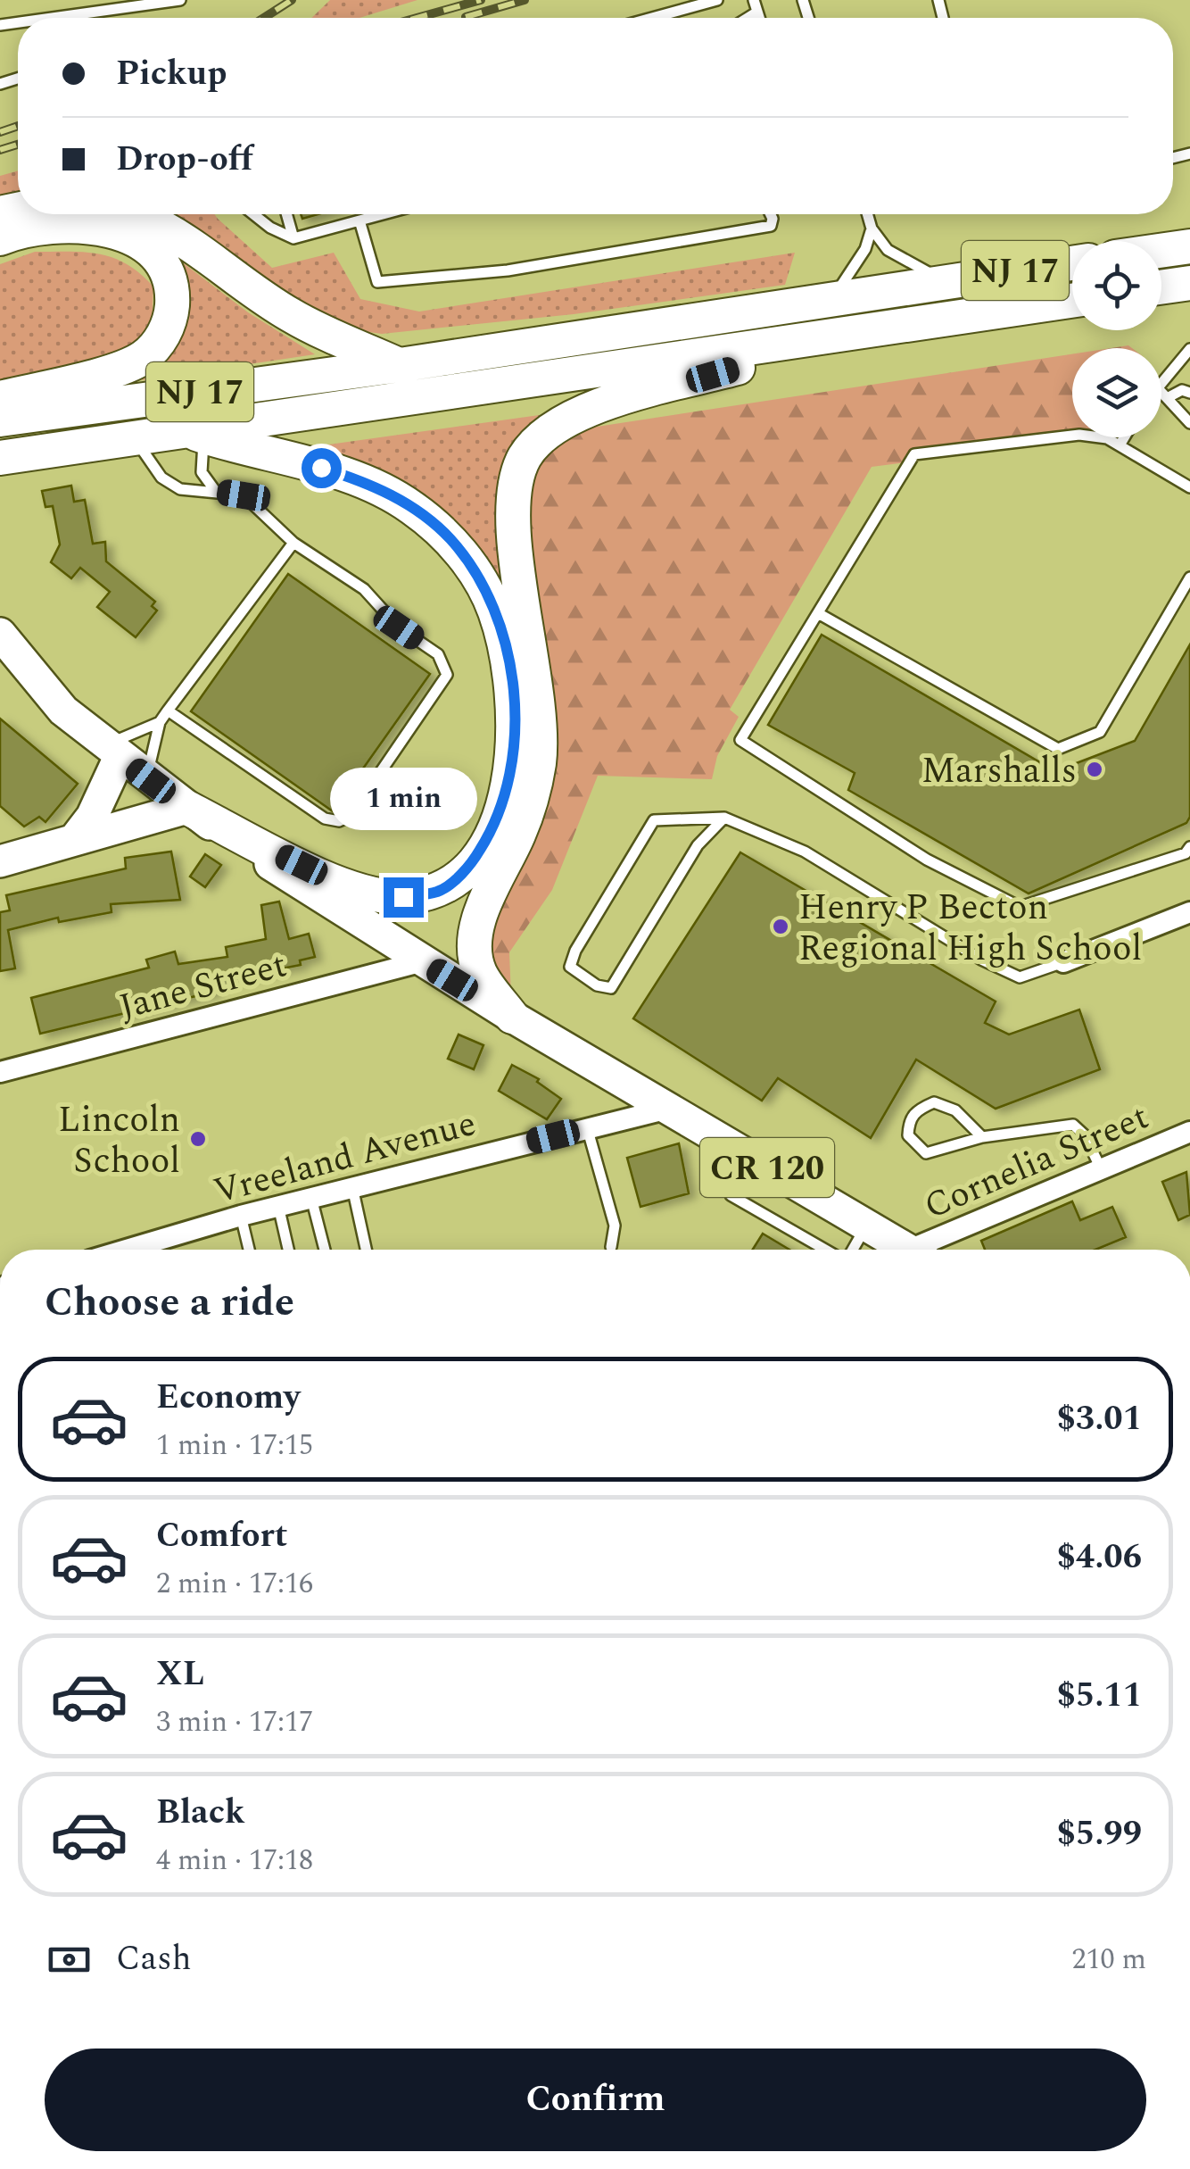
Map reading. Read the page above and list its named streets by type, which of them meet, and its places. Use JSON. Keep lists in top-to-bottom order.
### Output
{
  "streets": {
    "highway": ["NJ 17"],
    "main road": ["CR 120"],
    "street": ["Jane Street", "Vreeland Avenue", "Cornelia Street"]
  },
  "crossings": [
    ["Jane Street", "CR 120"],
    ["Vreeland Avenue", "CR 120"]
  ],
  "places": ["Marshalls", "Henry P Becton Regional High School", "Lincoln School"],
  "page": {
    "banner": ["Pickup", "Drop-off"],
    "bubble": "1 min",
    "heading": "Choose a ride",
    "list": [
      {
        "name": "Economy",
        "note": "1 min · 17:15",
        "value": "$3.01"
      },
      {
        "name": "Comfort",
        "note": "2 min · 17:16",
        "value": "$4.06"
      },
      {
        "name": "XL",
        "note": "3 min · 17:17",
        "value": "$5.11"
      },
      {
        "name": "Black",
        "note": "4 min · 17:18",
        "value": "$5.99"
      }
    ],
    "pay": ["Cash", "210 m"],
    "buttons": "Confirm"
  }
}
